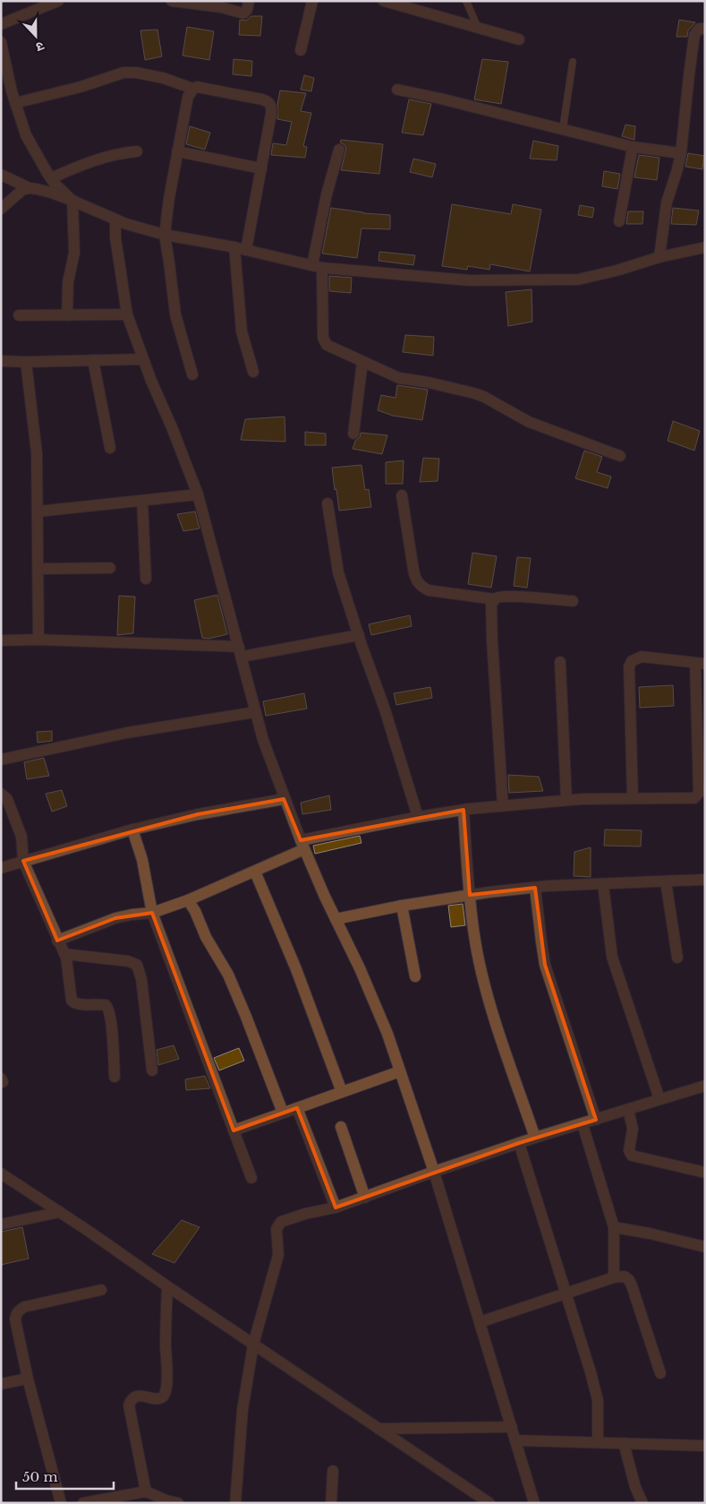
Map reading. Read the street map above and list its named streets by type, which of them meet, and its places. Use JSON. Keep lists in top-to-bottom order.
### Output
{
  "scale_bar": "50 m",
  "north": "bottom"
}
